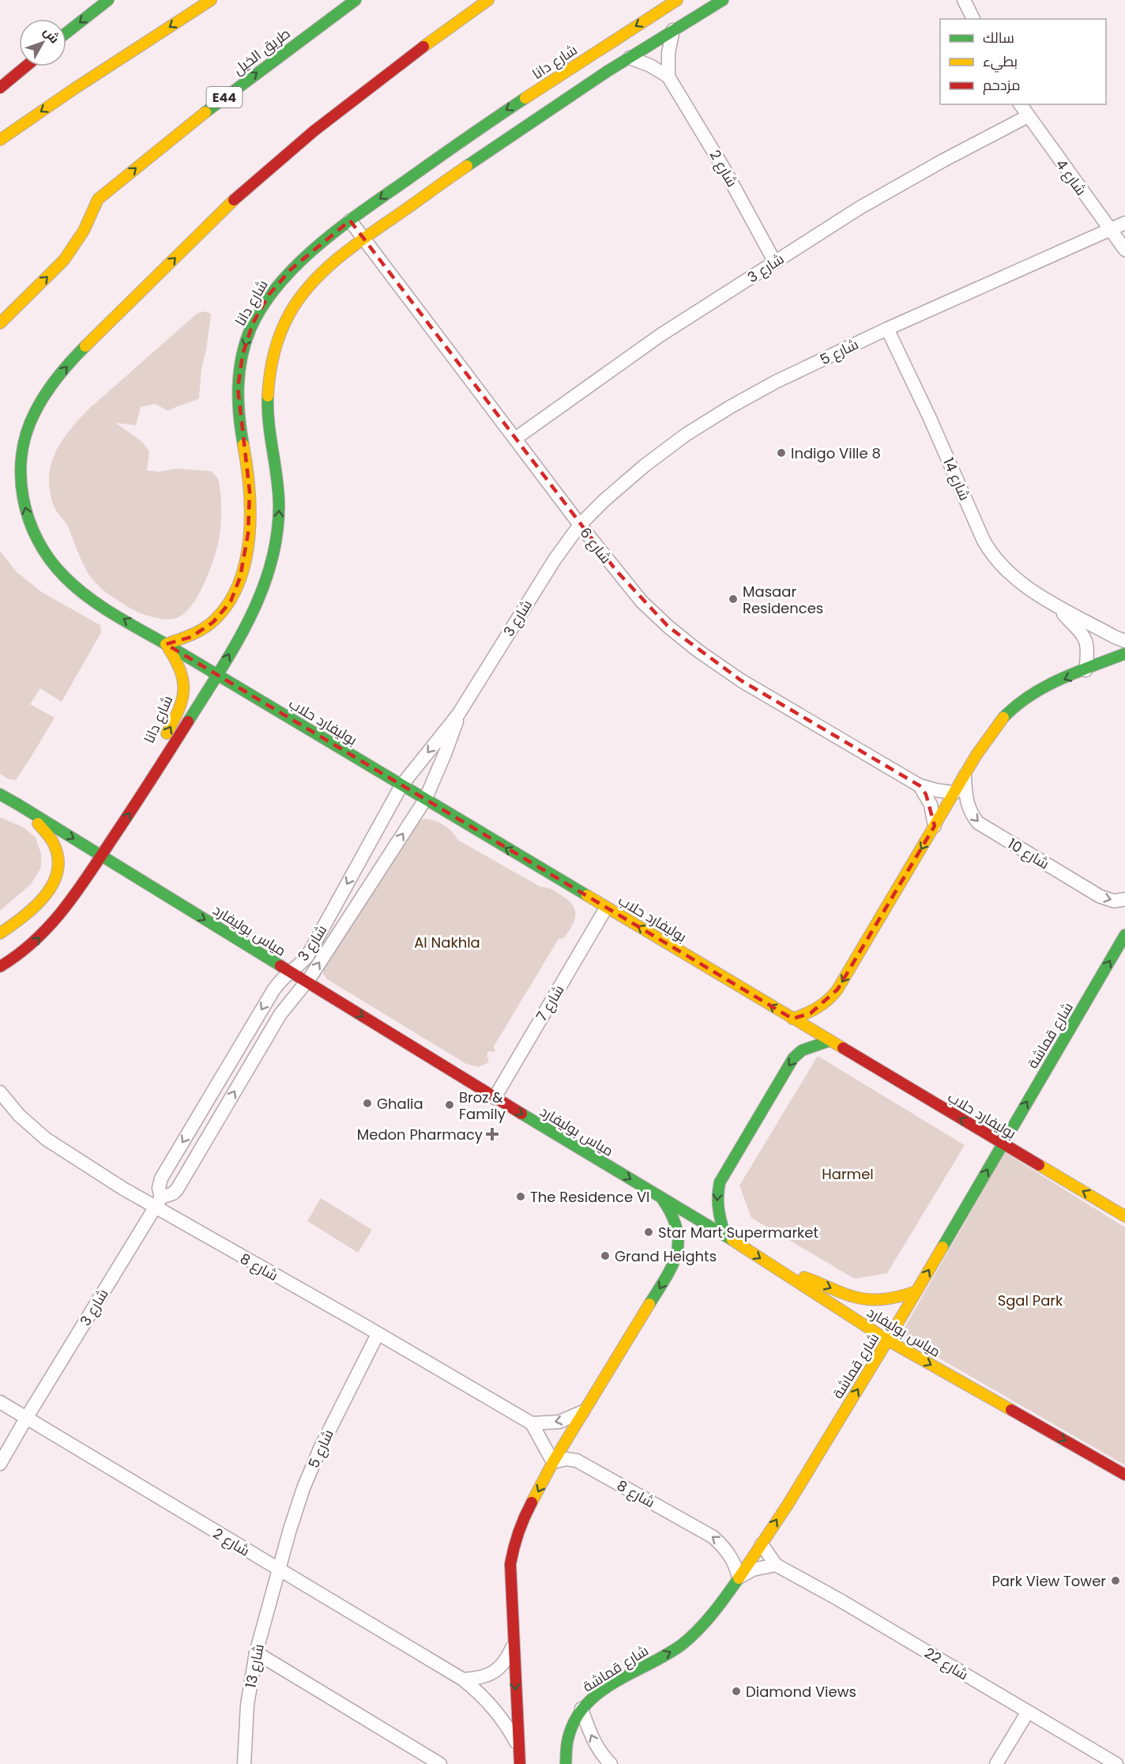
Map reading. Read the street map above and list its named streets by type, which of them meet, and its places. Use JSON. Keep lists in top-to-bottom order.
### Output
{
  "streets": {
    "main road": [
      "طريق الخيل",
      "شارع دانا",
      "E44",
      "بوليفارد حلاب",
      "مياس بوليفارد",
      "شارع قماشة"
    ],
    "street": [
      "شارع 2",
      "شارع 4",
      "شارع 3",
      "شارع 5",
      "شارع 14",
      "شارع 6",
      "شارع 10",
      "شارع 7",
      "شارع 8",
      "شارع 22",
      "شارع 13"
    ]
  },
  "crossings": [
    ["شارع دانا", "شارع 2"],
    ["شارع دانا", "شارع 6"],
    ["شارع دانا", "بوليفارد حلاب"],
    ["شارع دانا", "مياس بوليفارد"],
    ["شارع 2", "شارع 3"],
    ["شارع 2", "شارع 5"],
    ["شارع 2", "شارع 13"],
    ["شارع 4", "شارع 3"],
    ["شارع 4", "شارع 5"],
    ["شارع 3", "شارع 5"],
    ["شارع 3", "شارع 6"],
    ["شارع 3", "بوليفارد حلاب"],
    ["شارع 3", "مياس بوليفارد"],
    ["شارع 3", "شارع 8"],
    ["شارع 5", "شارع 14"],
    ["شارع 5", "شارع 6"],
    ["شارع 5", "شارع 8"],
    ["شارع 5", "شارع 13"],
    ["بوليفارد حلاب", "شارع 7"],
    ["بوليفارد حلاب", "شارع قماشة"],
    ["مياس بوليفارد", "شارع 7"],
    ["مياس بوليفارد", "شارع قماشة"],
    ["شارع قماشة", "شارع 8"],
    ["شارع قماشة", "شارع 22"]
  ],
  "one_way": [
    "طريق الخيل",
    "شارع 10",
    "مياس بوليفارد",
    "شارع قماشة"
  ],
  "parks": ["Al Nakhla", "Harmel", "Sgal Park"],
  "places": {
    "other": [
      "Indigo Ville 8",
      "Masaar Residences",
      "Ghalia",
      "Broz & Family",
      "The Residence VI",
      "Star Mart Supermarket",
      "Grand Heights",
      "Park View Tower",
      "Diamond Views"
    ],
    "health": ["Medon Pharmacy"]
  },
  "legend": ["سالك", "بطيء", "مزدحم"],
  "north": "top right"
}
